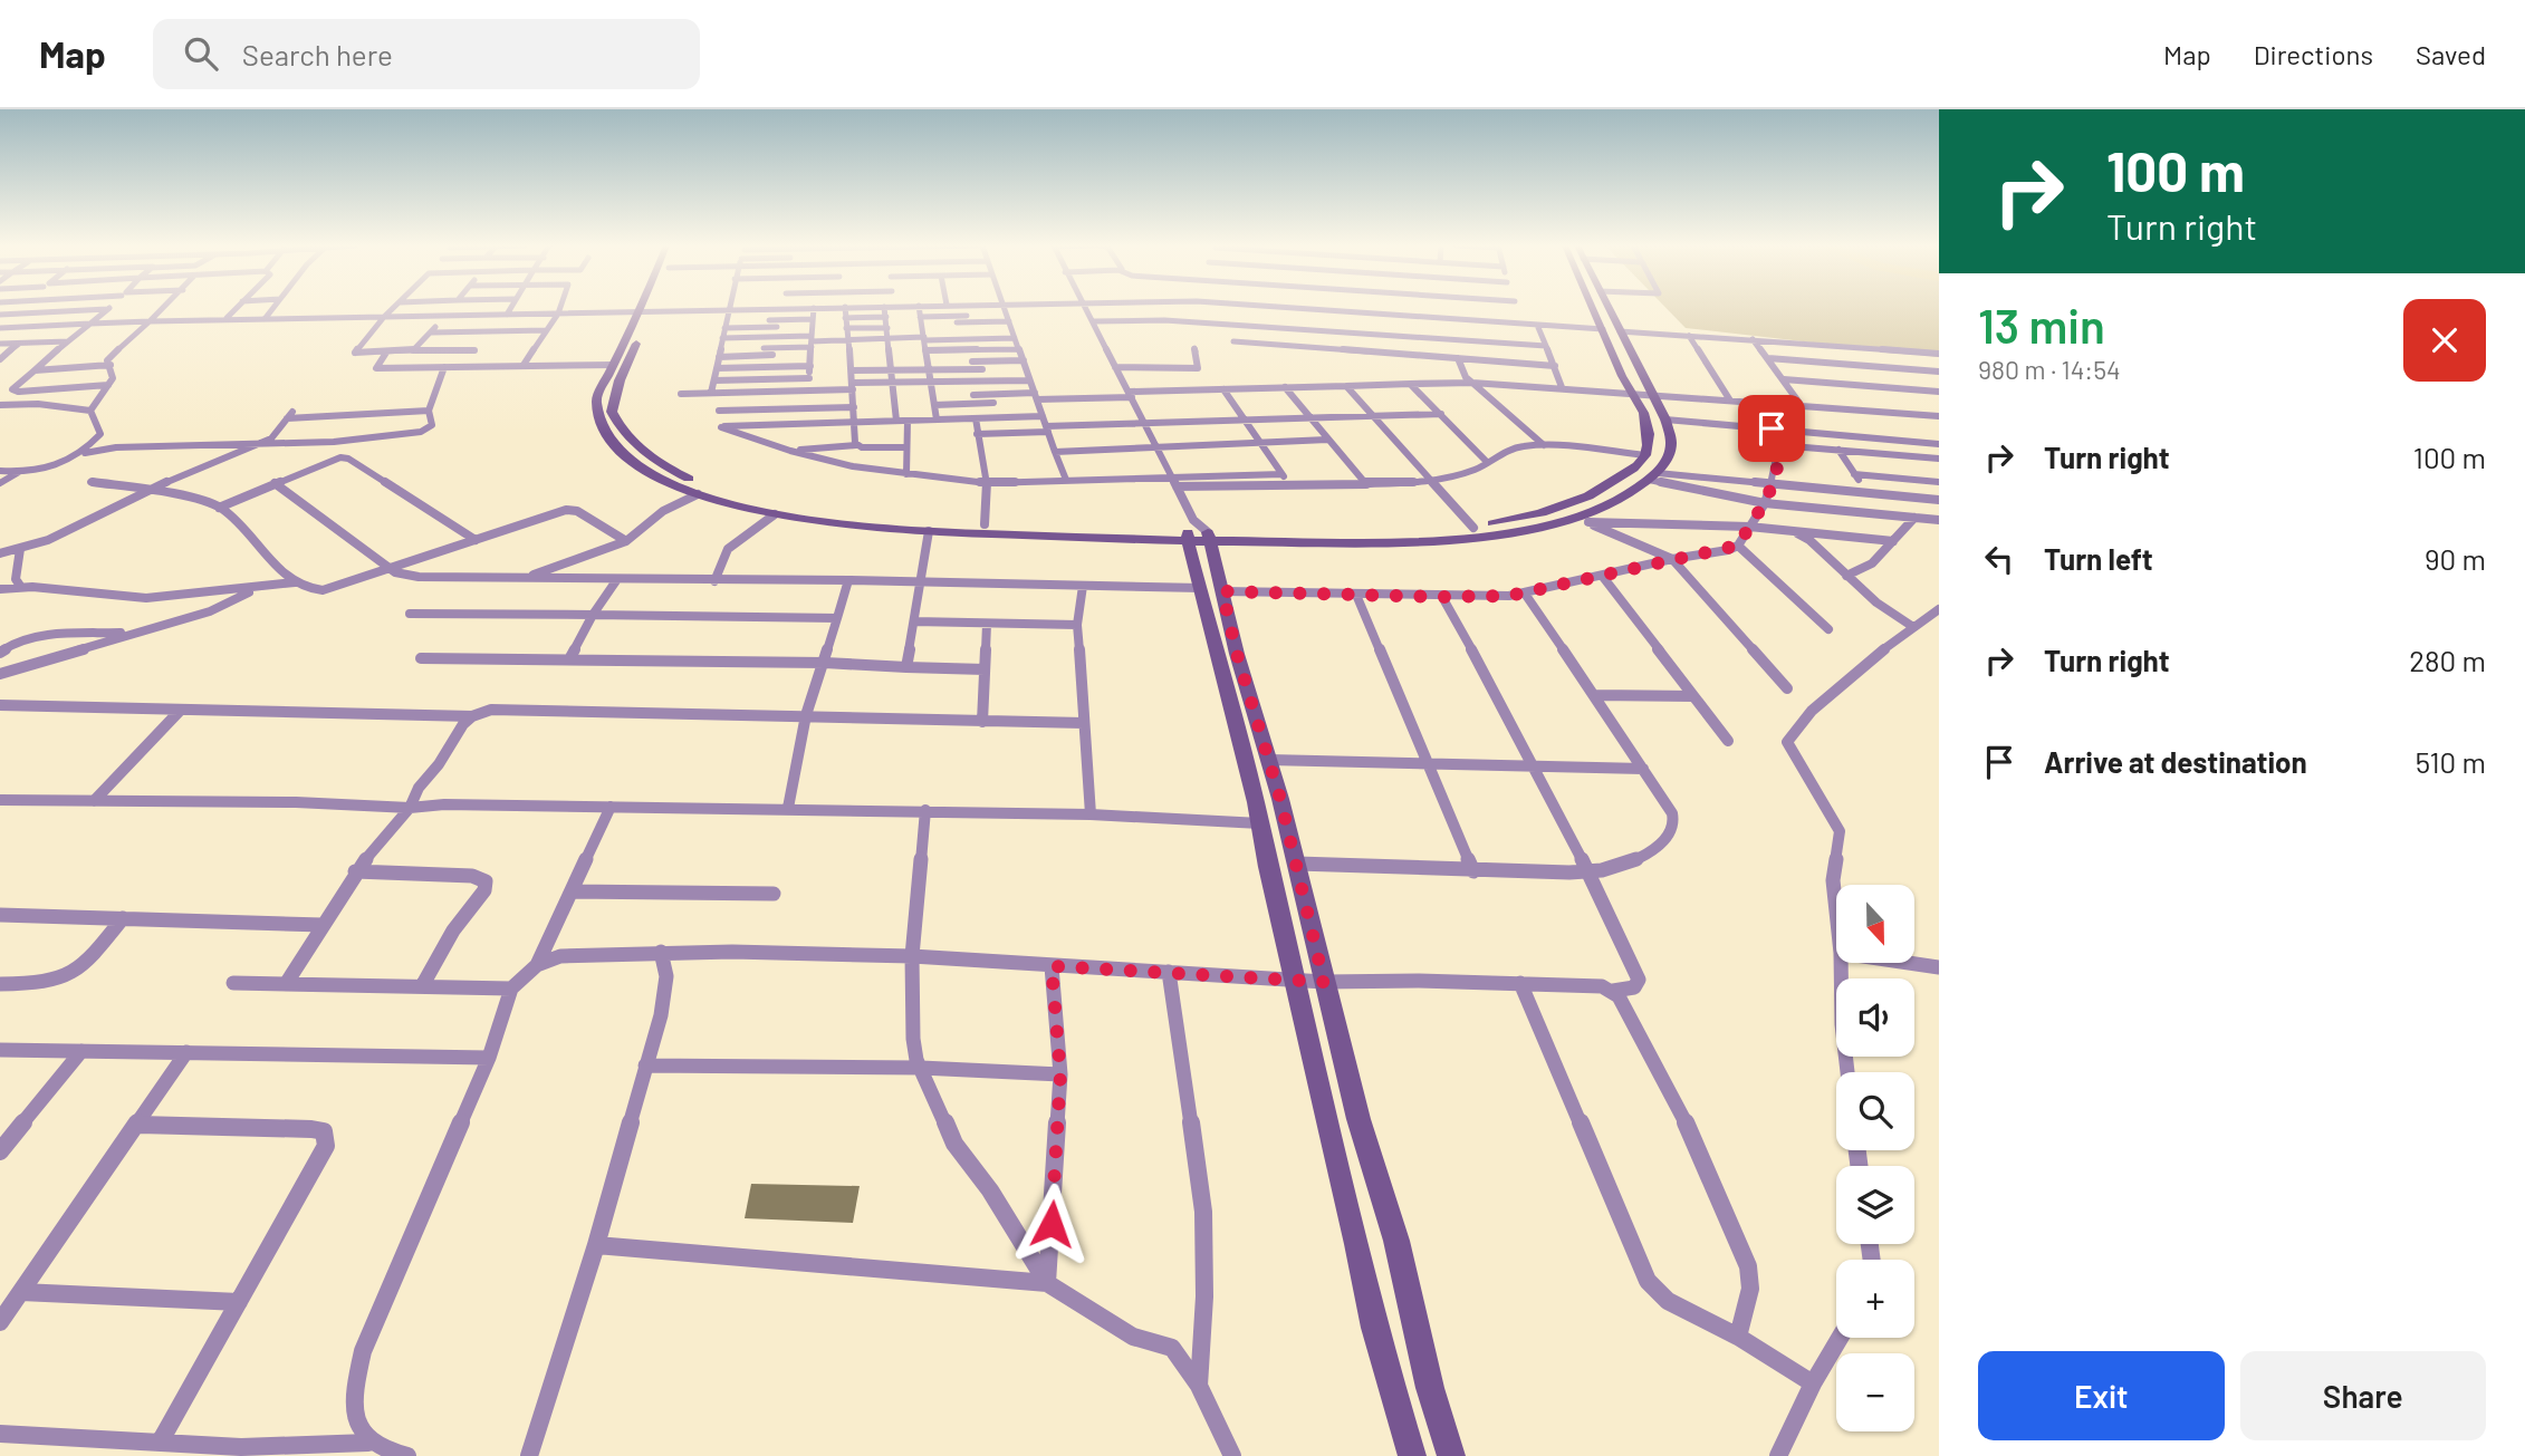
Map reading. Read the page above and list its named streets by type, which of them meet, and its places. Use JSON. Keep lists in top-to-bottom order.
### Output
{
  "north": "bottom",
  "page": {
    "header": "Map",
    "search": "Search here",
    "nav": ["Map", "Directions", "Saved"],
    "turn": ["100 m", "Turn right"],
    "heading": ["13 min", "980 m · 14:54"],
    "list": [
      {
        "name": "Turn right",
        "value": "100 m"
      },
      {
        "name": "Turn left",
        "value": "90 m"
      },
      {
        "name": "Turn right",
        "value": "280 m"
      },
      {
        "name": "Arrive at destination",
        "value": "510 m"
      }
    ],
    "map_buttons": ["+", "−"],
    "buttons": ["Exit", "Share"]
  }
}
